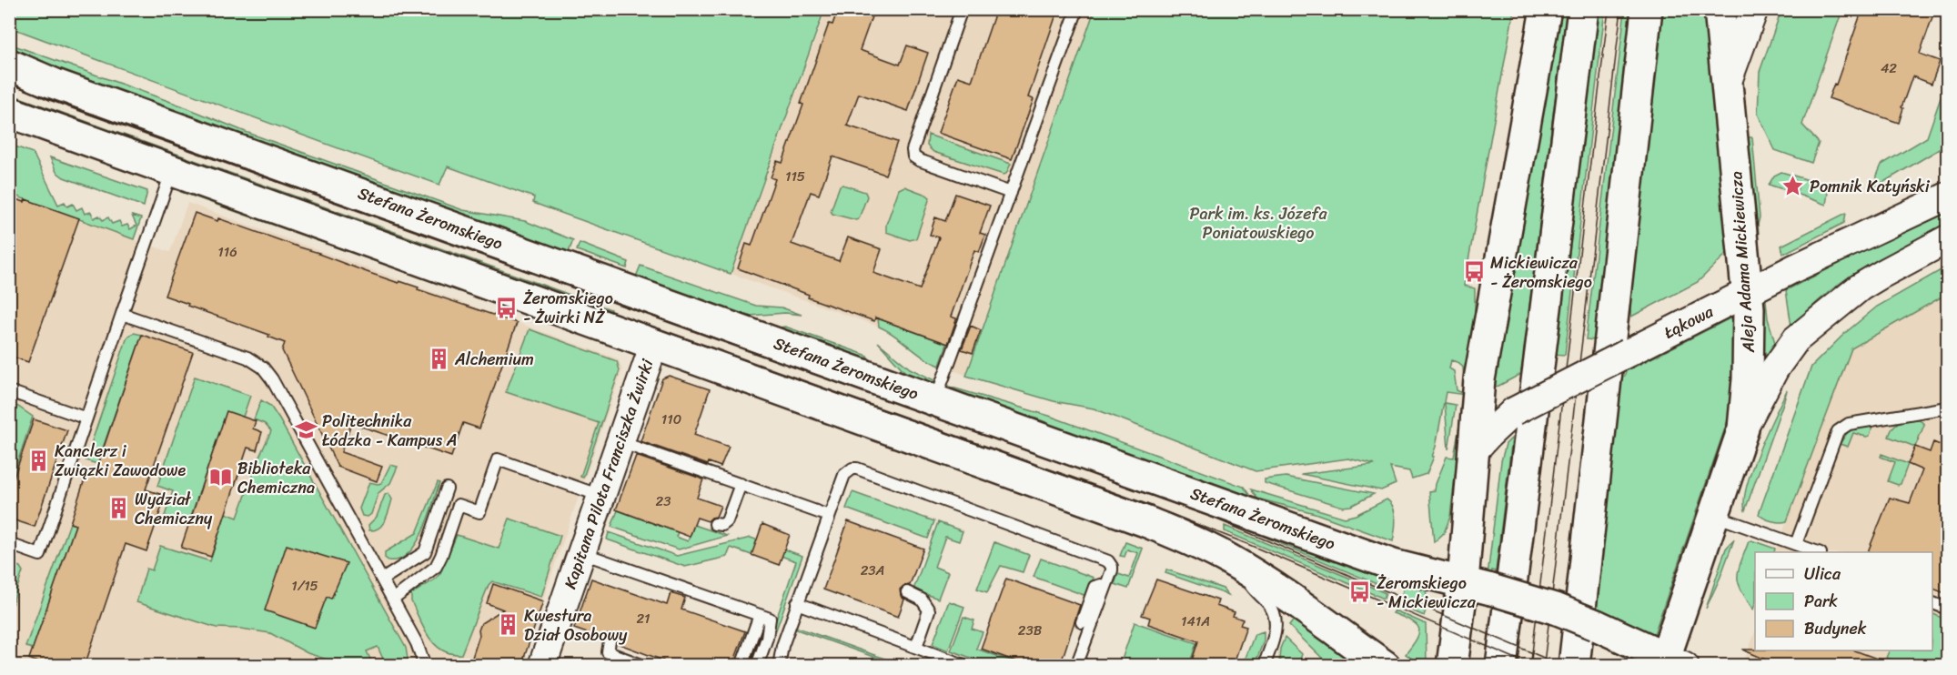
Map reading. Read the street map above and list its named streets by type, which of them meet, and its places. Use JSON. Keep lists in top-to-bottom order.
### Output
{
  "streets": {
    "main road": ["Stefana Żeromskiego", "Aleja Adama Mickiewicza"],
    "street": ["Łąkowa", "Kapitana Pilota Franciszka Żwirki"]
  },
  "crossings": [
    ["Stefana Żeromskiego", "Aleja Adama Mickiewicza"],
    ["Aleja Adama Mickiewicza", "Łąkowa"]
  ],
  "parks": ["Park im. ks. Józefa Poniatowskiego"],
  "places": {
    "place": ["Pomnik Katyński"],
    "bus stop": ["Mickiewicza - Żeromskiego", "Żeromskiego - Żwirki NŻ", "Żeromskiego - Mickiewicza"],
    "building": [
      "Alchemium",
      "Kanclerz i Związki Zawodowe",
      "Wydział Chemiczny",
      "Kwestura Dział Osobowy"
    ],
    "school or university": ["Politechnika Łódzka - Kampus A"],
    "library": ["Biblioteka Chemiczna"]
  },
  "house_numbers": [
    "42",
    "115",
    "116",
    "110",
    "23",
    "23A",
    "1/15",
    "21",
    "141A",
    "23B"
  ],
  "legend": ["Ulica", "Park", "Budynek"]
}
